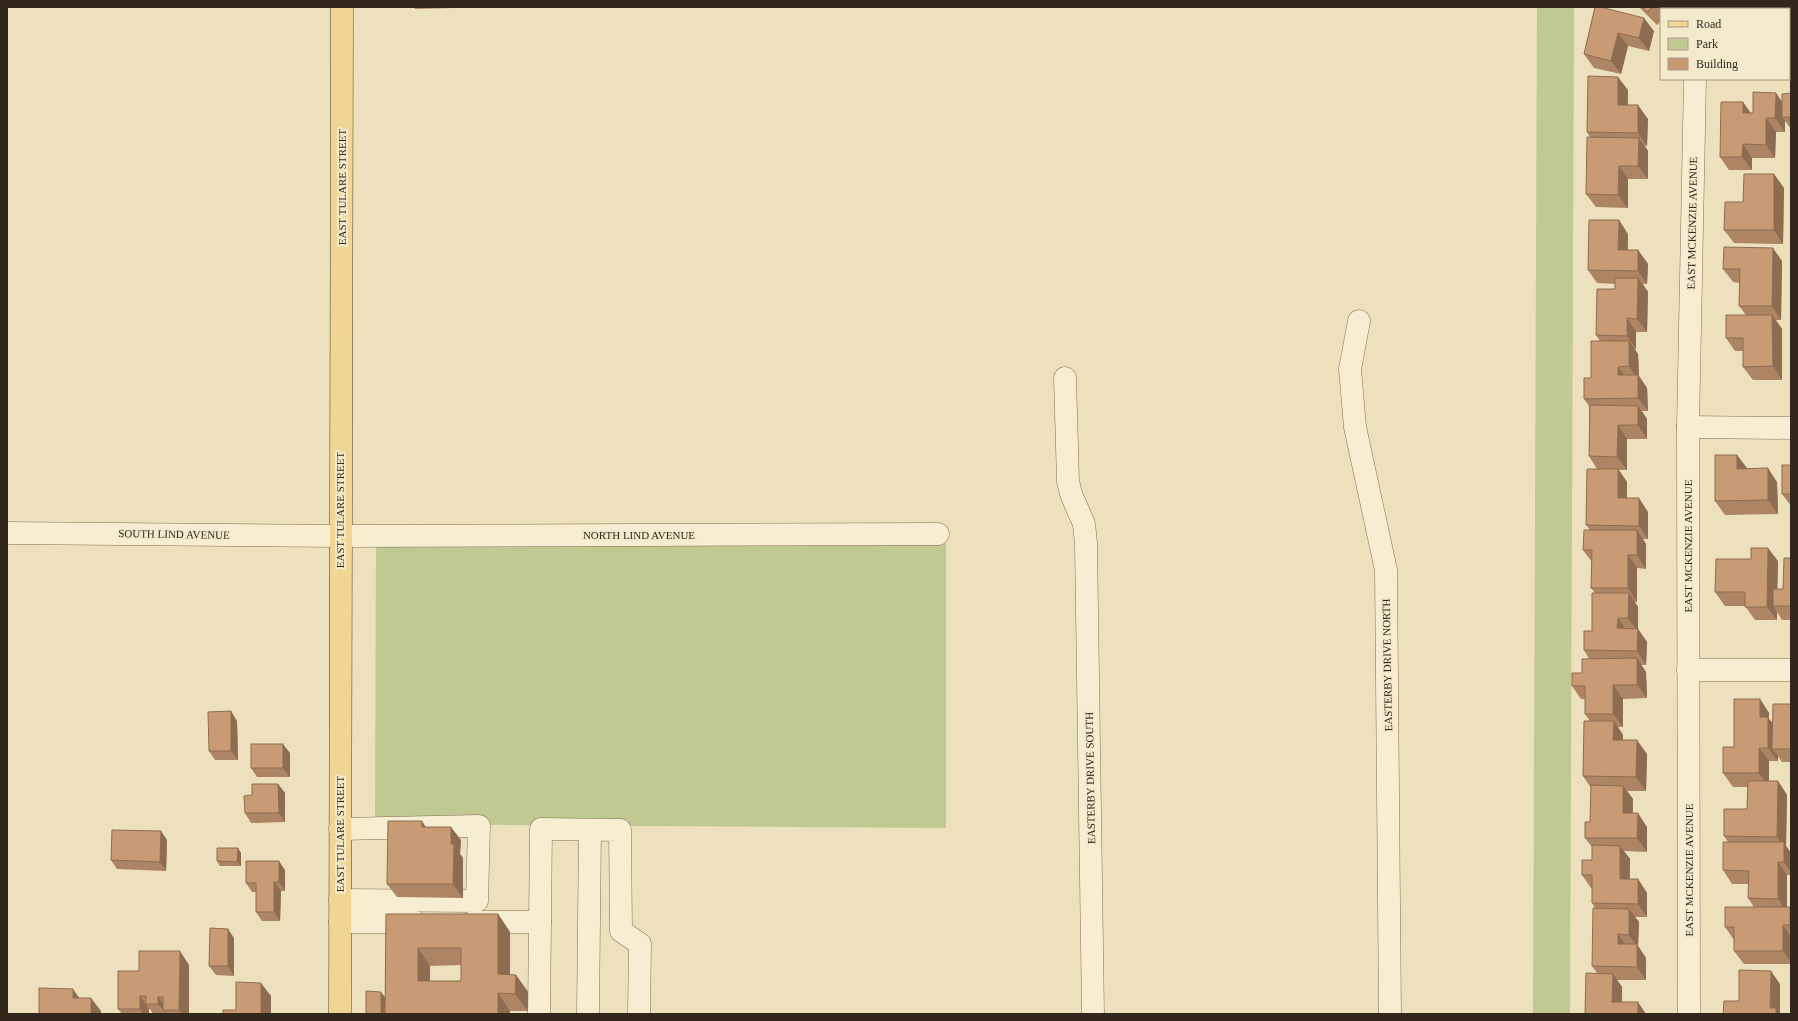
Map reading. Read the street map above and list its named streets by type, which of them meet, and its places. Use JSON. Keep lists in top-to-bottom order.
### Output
{
  "streets": {
    "main road": ["EAST TULARE STREET"],
    "street": [
      "EAST MCKENZIE AVENUE",
      "SOUTH LIND AVENUE",
      "NORTH LIND AVENUE",
      "EASTERBY DRIVE NORTH",
      "EASTERBY DRIVE SOUTH"
    ]
  },
  "crossings": [
    ["EAST TULARE STREET", "SOUTH LIND AVENUE"],
    ["EAST TULARE STREET", "NORTH LIND AVENUE"],
    ["SOUTH LIND AVENUE", "NORTH LIND AVENUE"]
  ],
  "legend": ["Road", "Park", "Building"]
}
